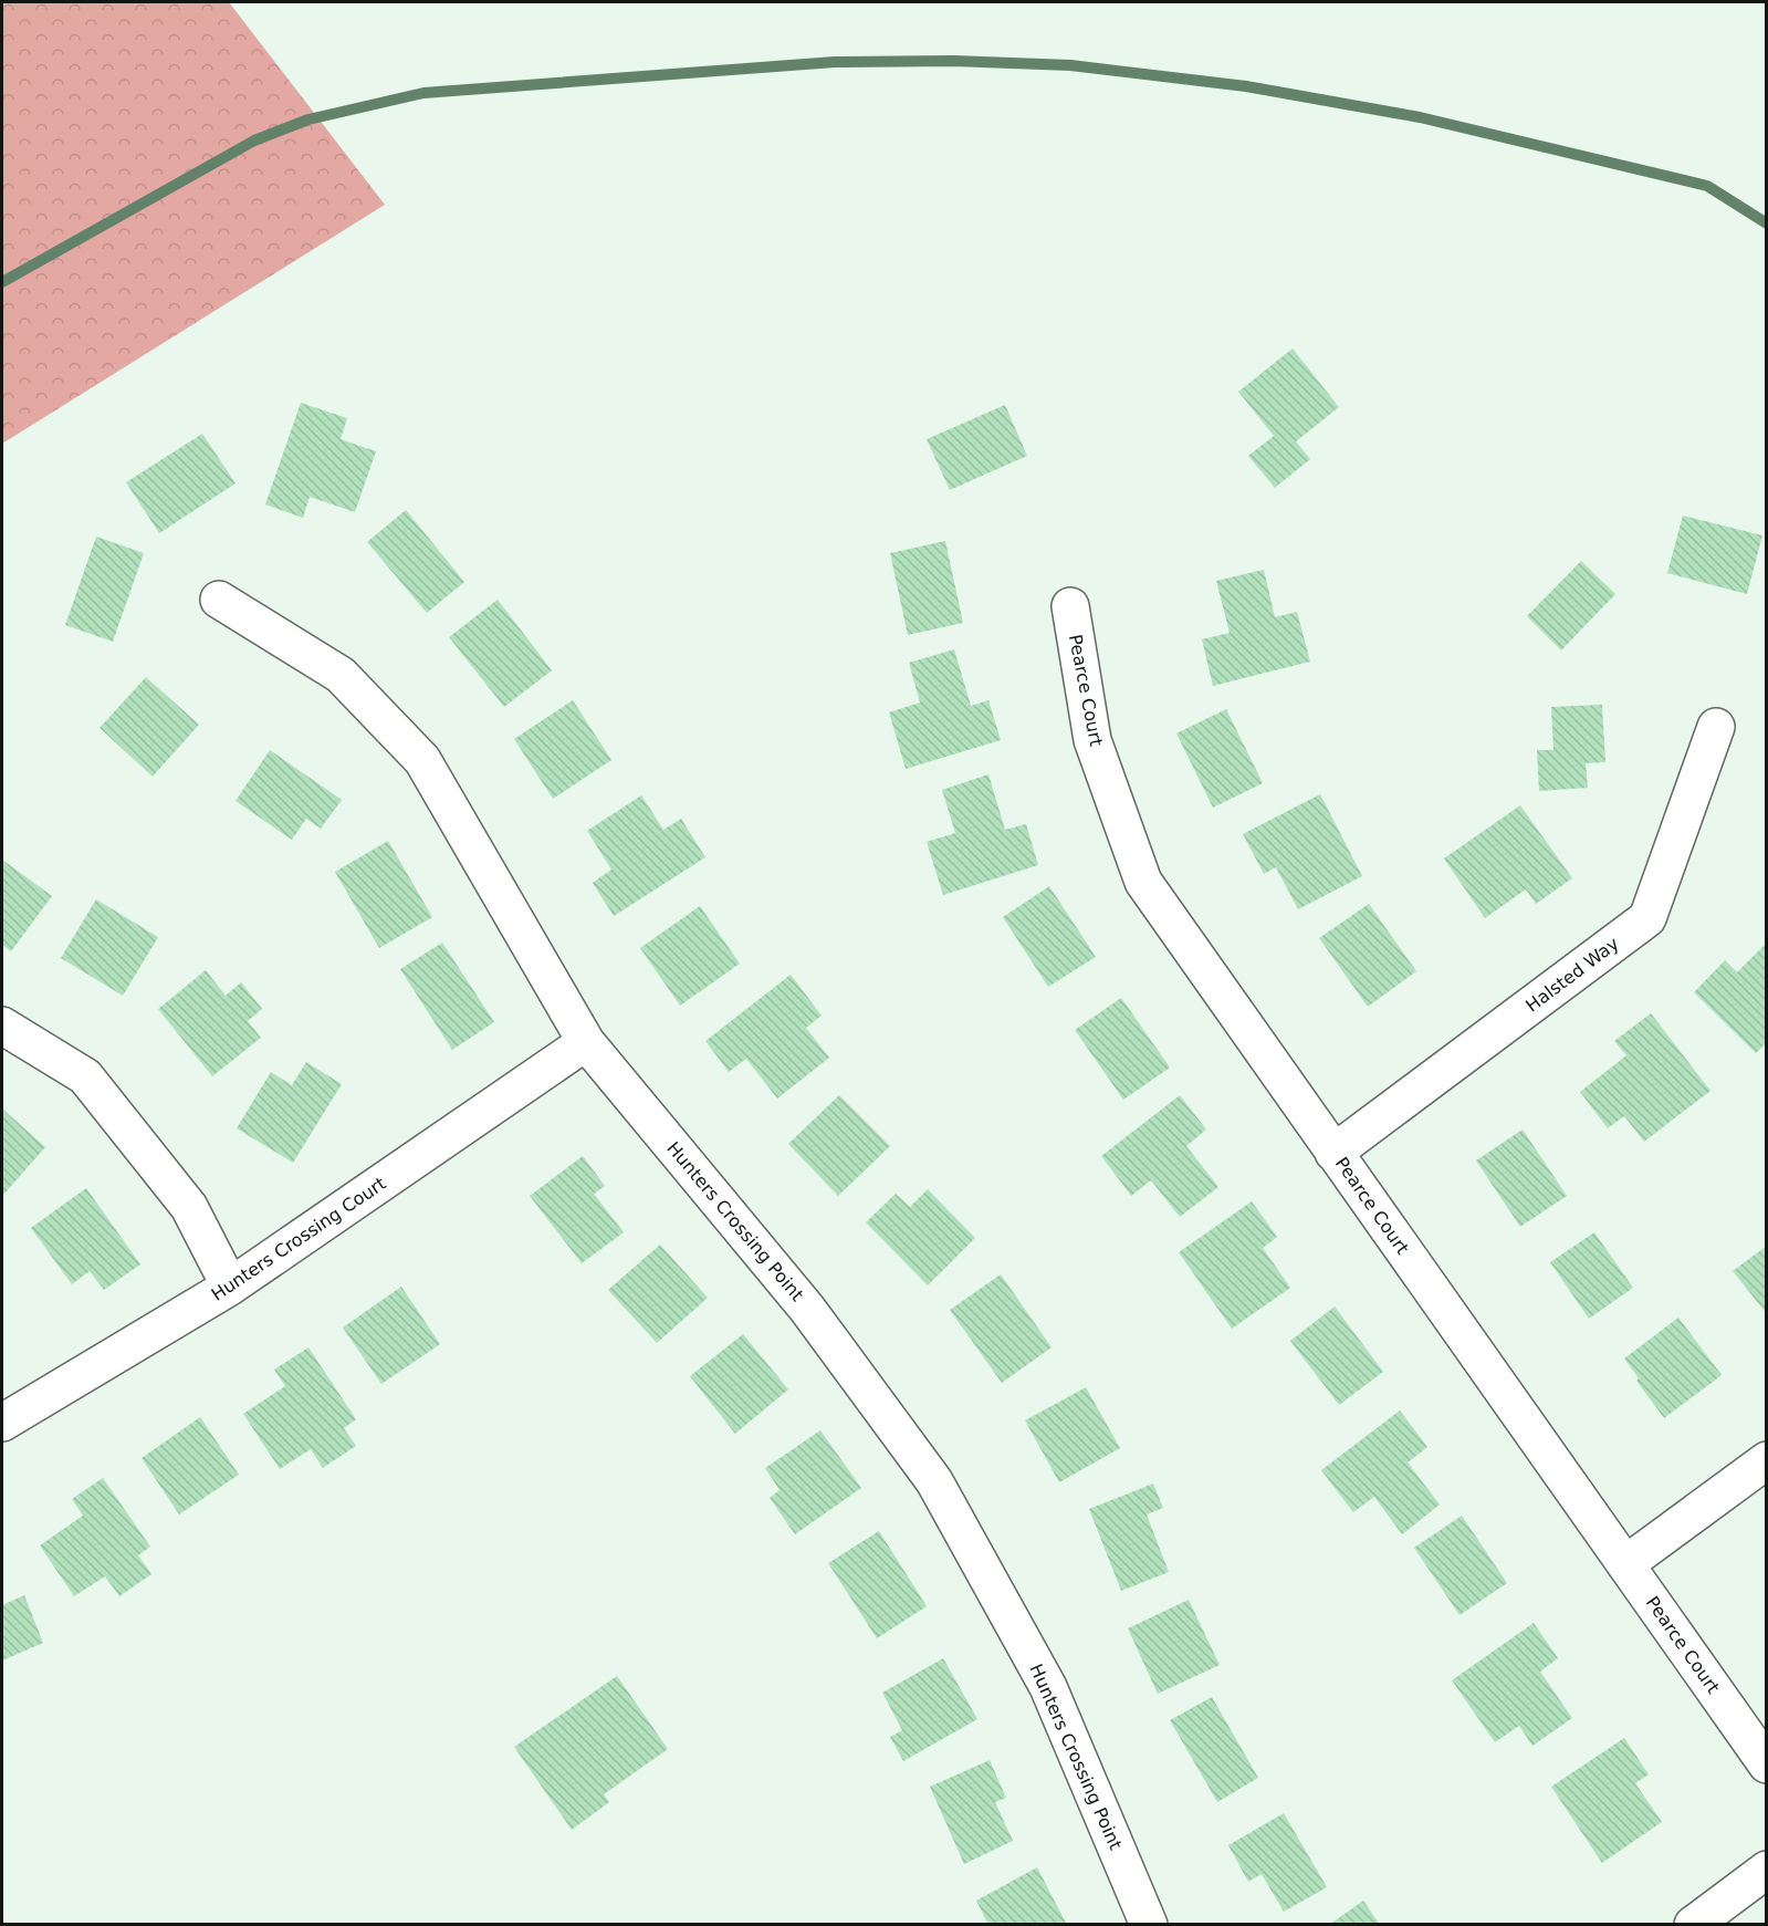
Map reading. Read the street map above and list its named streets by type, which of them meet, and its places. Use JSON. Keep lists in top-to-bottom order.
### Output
{
  "streets": {
    "street": [
      "Pearce Court",
      "Halsted Way",
      "Hunters Crossing Point",
      "Hunters Crossing Court"
    ]
  },
  "crossings": [
    ["Pearce Court", "Halsted Way"],
    ["Hunters Crossing Point", "Hunters Crossing Court"]
  ]
}
